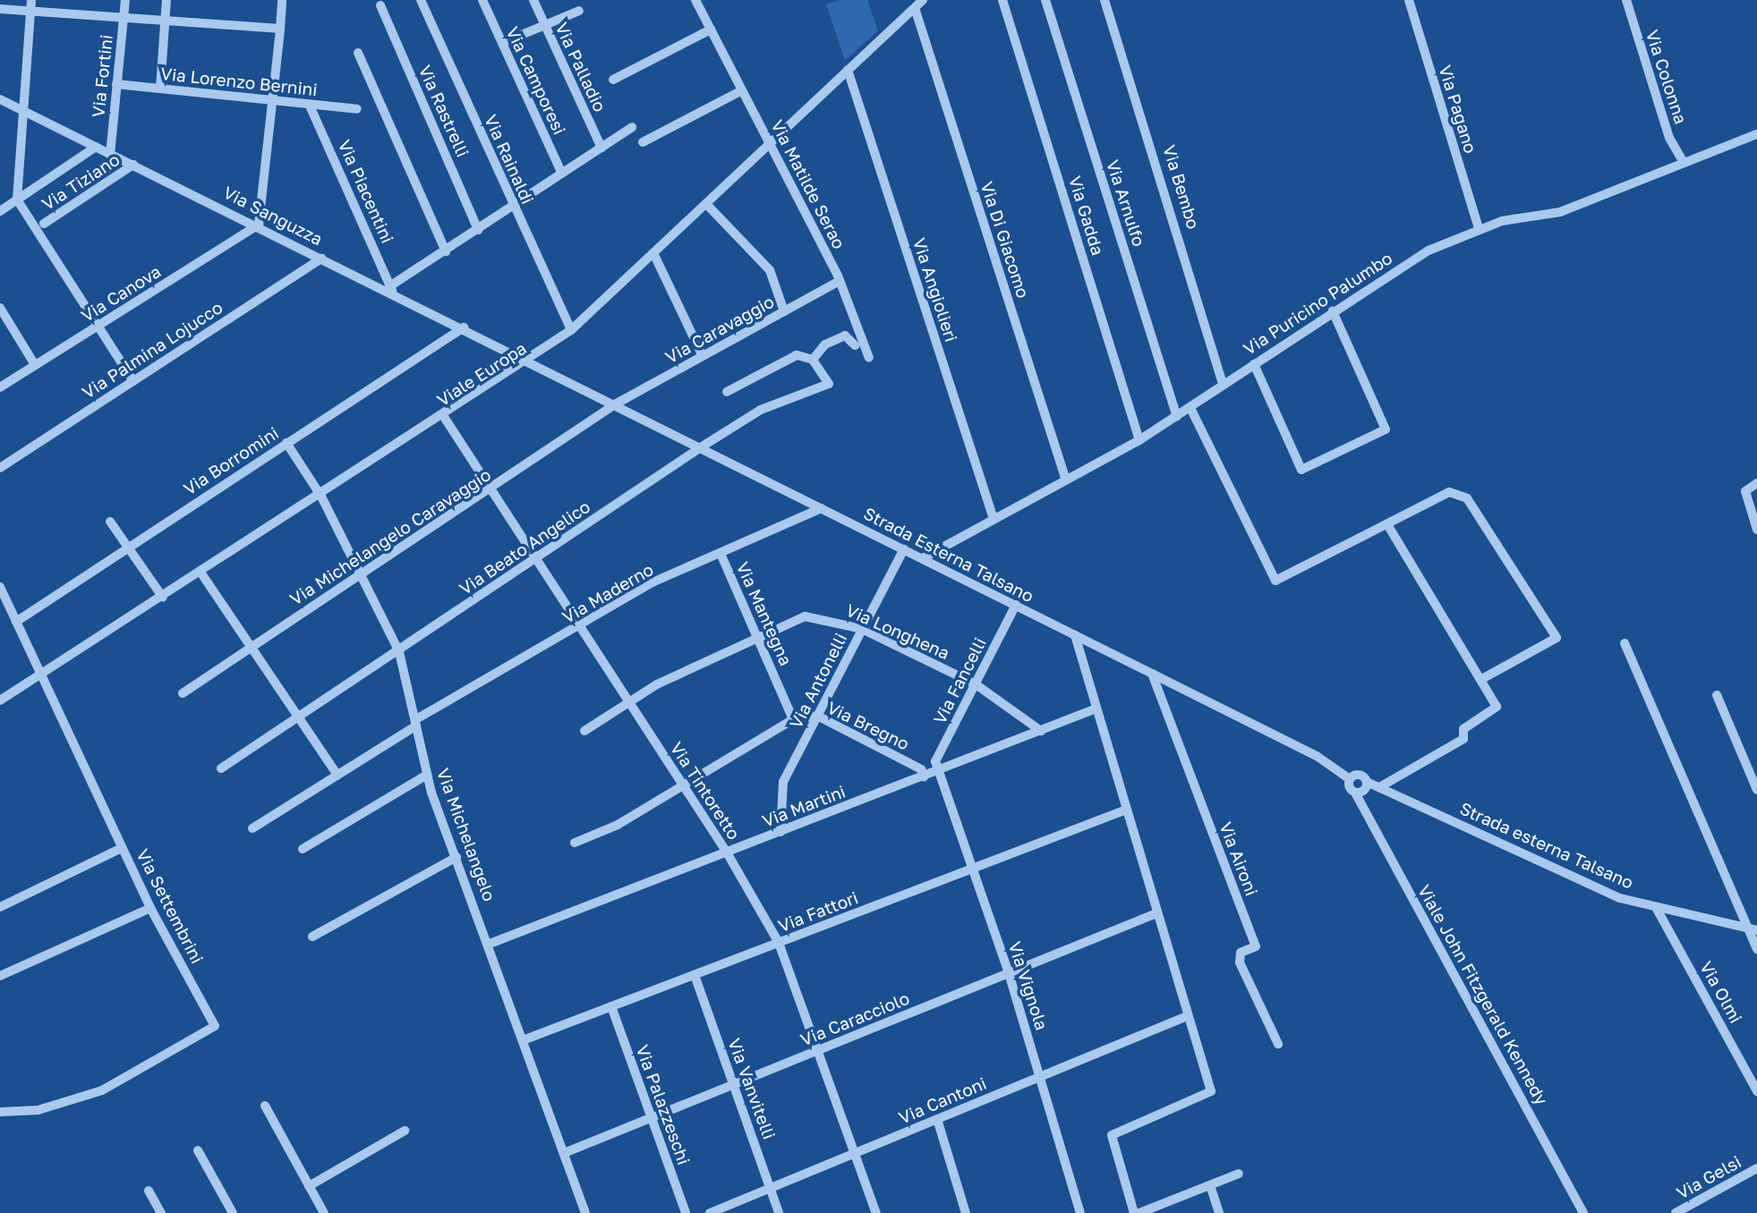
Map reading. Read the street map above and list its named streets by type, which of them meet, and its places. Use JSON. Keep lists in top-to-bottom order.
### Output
{
  "streets": {
    "street": [
      "Via Palladio",
      "Via Fortini",
      "Via Colonna",
      "Via Camporesi",
      "Via Lorenzo Bernini",
      "Via Pagano",
      "Via Rastrelli",
      "Via Rainaldi",
      "Via Tiziano",
      "Via Matilde Serao",
      "Via Bembo",
      "Via Piacentini",
      "Via Arnulfo",
      "Via Sanguzza",
      "Via Gadda",
      "Via Di Giacomo",
      "Via Angiolieri",
      "Via Canova",
      "Via Puricino Palumbo",
      "Via Caravaggio",
      "Via Palmina Lojucco",
      "Viale Europa",
      "Via Borromini",
      "Via Michelangelo Caravaggio",
      "Via Beato Angelico",
      "Strada Esterna Talsano",
      "Via Maderno",
      "Via Mantegna",
      "Via Longhena",
      "Via Antonelli",
      "Via Fancelli",
      "Via Bregno",
      "Via Tintoretto",
      "Via Martini",
      "Via Michelangelo",
      "Strada esterna Talsano",
      "Via Aironi",
      "Via Settembrini",
      "Via Fattori",
      "Via Vignola",
      "Via Olmi",
      "Viale John Fitzgerald Kennedy",
      "Via Caracciolo",
      "Via Vanvitelli",
      "Via Cantoni",
      "Via Palazzeschi",
      "Via Gelsi"
    ]
  },
  "crossings": [
    ["Via Fortini", "Via Lorenzo Bernini"],
    ["Via Fortini", "Via Sanguzza"],
    ["Via Colonna", "Via Puricino Palumbo"],
    ["Via Lorenzo Bernini", "Via Piacentini"],
    ["Via Pagano", "Via Puricino Palumbo"],
    ["Via Rainaldi", "Viale Europa"],
    ["Via Tiziano", "Via Sanguzza"],
    ["Via Matilde Serao", "Via Caravaggio"],
    ["Via Matilde Serao", "Viale Europa"],
    ["Via Bembo", "Via Puricino Palumbo"],
    ["Via Piacentini", "Via Sanguzza"],
    ["Via Arnulfo", "Via Puricino Palumbo"],
    ["Via Sanguzza", "Via Canova"],
    ["Via Sanguzza", "Via Palmina Lojucco"],
    ["Via Sanguzza", "Viale Europa"],
    ["Via Sanguzza", "Via Borromini"],
    ["Via Sanguzza", "Strada Esterna Talsano"],
    ["Via Gadda", "Via Puricino Palumbo"],
    ["Via Di Giacomo", "Via Puricino Palumbo"],
    ["Via Di Giacomo", "Viale Europa"],
    ["Via Angiolieri", "Via Puricino Palumbo"],
    ["Via Angiolieri", "Viale Europa"],
    ["Via Puricino Palumbo", "Strada Esterna Talsano"],
    ["Via Caravaggio", "Via Michelangelo Caravaggio"],
    ["Via Caravaggio", "Strada Esterna Talsano"],
    ["Viale Europa", "Strada Esterna Talsano"],
    ["Viale Europa", "Via Tintoretto"],
    ["Viale Europa", "Via Michelangelo"],
    ["Viale Europa", "Via Settembrini"],
    ["Via Borromini", "Via Michelangelo"],
    ["Via Borromini", "Via Settembrini"],
    ["Via Michelangelo Caravaggio", "Strada Esterna Talsano"],
    ["Via Michelangelo Caravaggio", "Via Tintoretto"],
    ["Via Michelangelo Caravaggio", "Via Michelangelo"],
    ["Via Beato Angelico", "Strada Esterna Talsano"],
    ["Via Beato Angelico", "Via Tintoretto"],
    ["Via Beato Angelico", "Via Michelangelo"],
    ["Strada Esterna Talsano", "Via Maderno"],
    ["Strada Esterna Talsano", "Via Antonelli"],
    ["Strada Esterna Talsano", "Via Fancelli"],
    ["Strada Esterna Talsano", "Strada esterna Talsano"],
    ["Strada Esterna Talsano", "Via Aironi"],
    ["Strada Esterna Talsano", "Viale John Fitzgerald Kennedy"],
    ["Via Maderno", "Via Mantegna"],
    ["Via Maderno", "Via Tintoretto"],
    ["Via Maderno", "Via Michelangelo"],
    ["Via Mantegna", "Via Longhena"],
    ["Via Mantegna", "Via Bregno"],
    ["Via Longhena", "Via Antonelli"],
    ["Via Longhena", "Via Fancelli"],
    ["Via Longhena", "Via Tintoretto"],
    ["Via Longhena", "Via Martini"],
    ["Via Antonelli", "Via Bregno"],
    ["Via Antonelli", "Via Martini"],
    ["Via Fancelli", "Via Martini"],
    ["Via Fancelli", "Via Vignola"],
    ["Via Bregno", "Via Martini"],
    ["Via Tintoretto", "Via Martini"],
    ["Via Tintoretto", "Via Fattori"],
    ["Via Tintoretto", "Via Caracciolo"],
    ["Via Tintoretto", "Via Cantoni"],
    ["Via Martini", "Via Michelangelo"],
    ["Via Martini", "Via Vignola"],
    ["Via Michelangelo", "Via Fattori"],
    ["Via Michelangelo", "Via Caracciolo"],
    ["Strada esterna Talsano", "Via Olmi"],
    ["Strada esterna Talsano", "Viale John Fitzgerald Kennedy"],
    ["Via Fattori", "Via Vignola"],
    ["Via Fattori", "Via Vanvitelli"],
    ["Via Fattori", "Via Palazzeschi"],
    ["Via Vignola", "Via Caracciolo"],
    ["Via Vignola", "Via Cantoni"],
    ["Via Caracciolo", "Via Vanvitelli"],
    ["Via Caracciolo", "Via Palazzeschi"],
    ["Via Vanvitelli", "Via Cantoni"]
  ]
}
